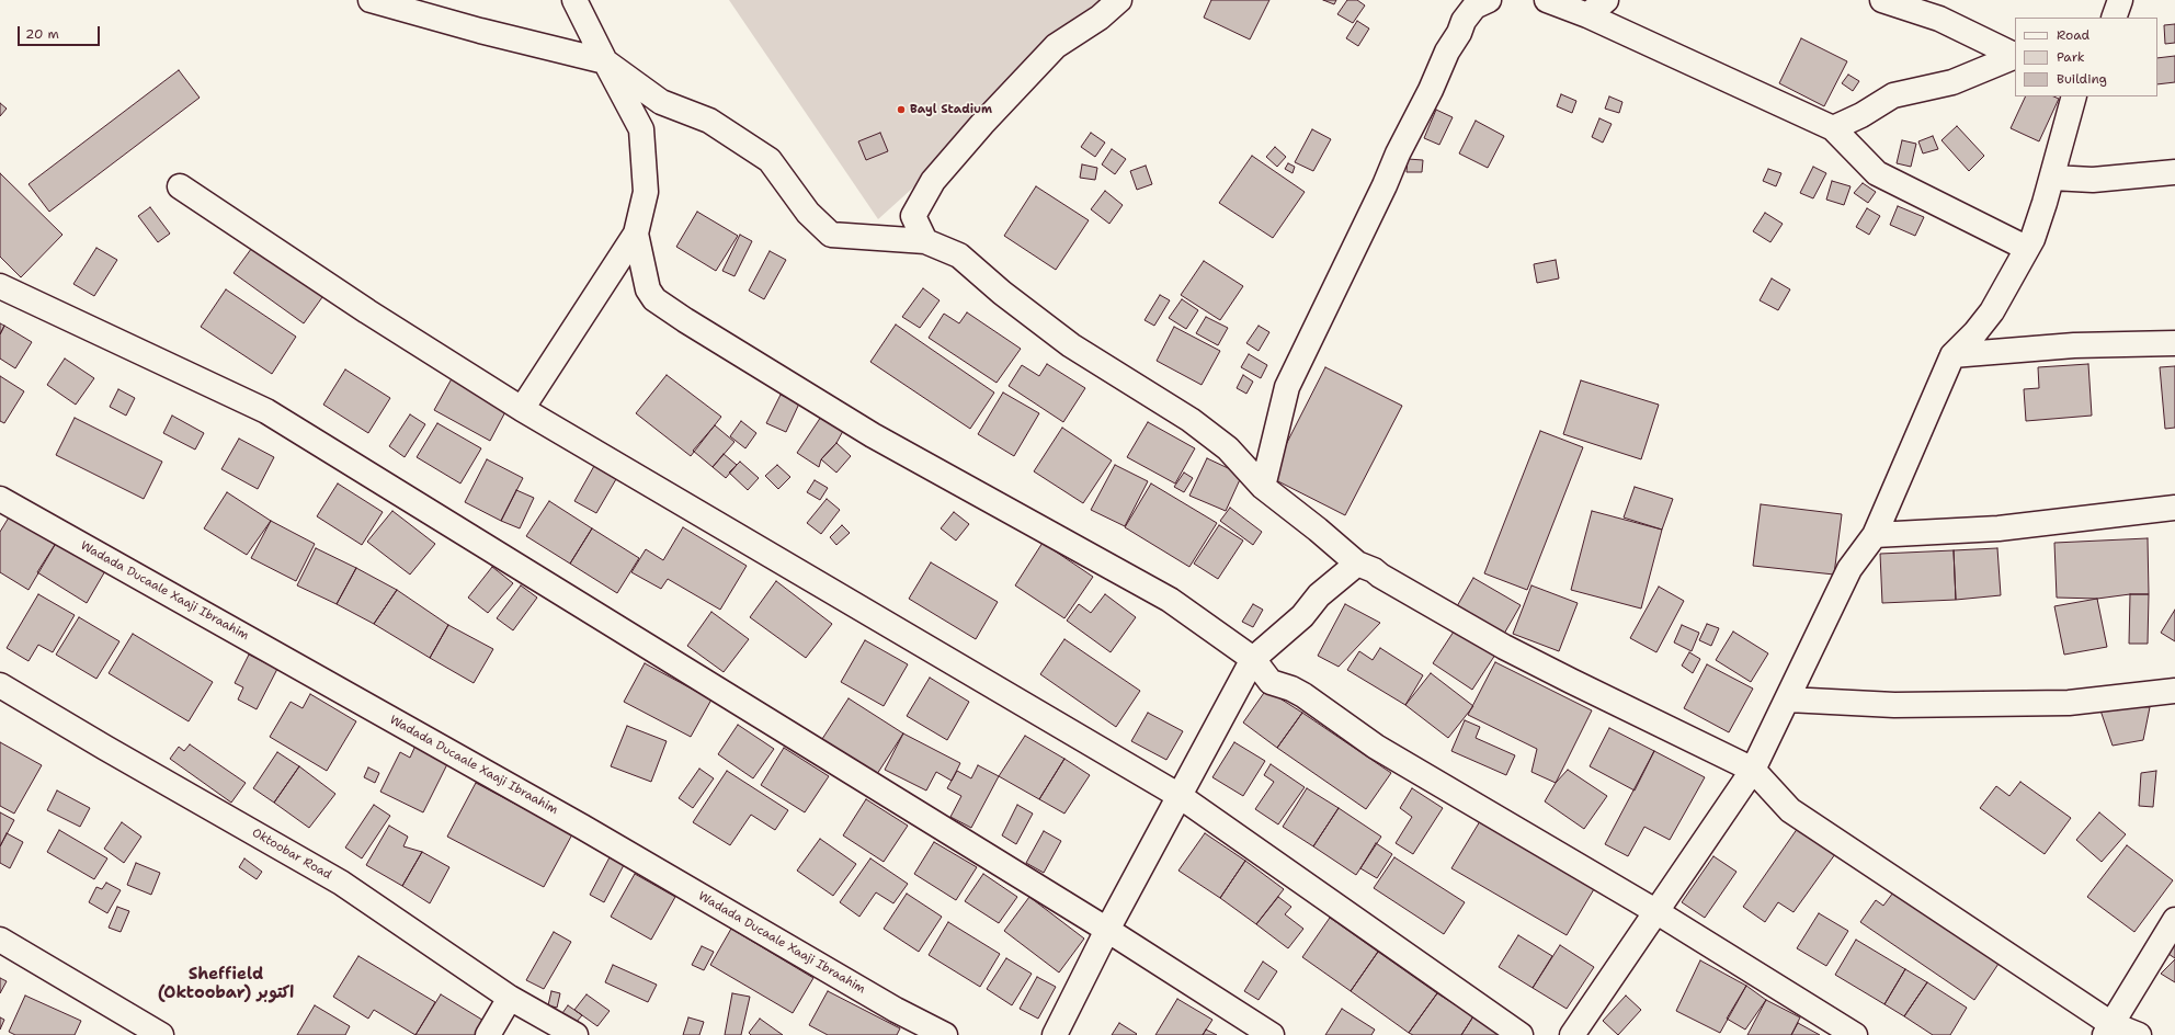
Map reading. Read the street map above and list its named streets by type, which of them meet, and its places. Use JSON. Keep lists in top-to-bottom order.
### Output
{
  "streets": {
    "street": ["Wadada Ducaale Xaaji Ibraahim", "Oktoobar Road"]
  },
  "districts": ["Sheffield (Oktoobar) اكتوبر"],
  "places": ["Bayl Stadium"],
  "legend": ["Road", "Park", "Building"],
  "scale_bar": "20 m"
}
